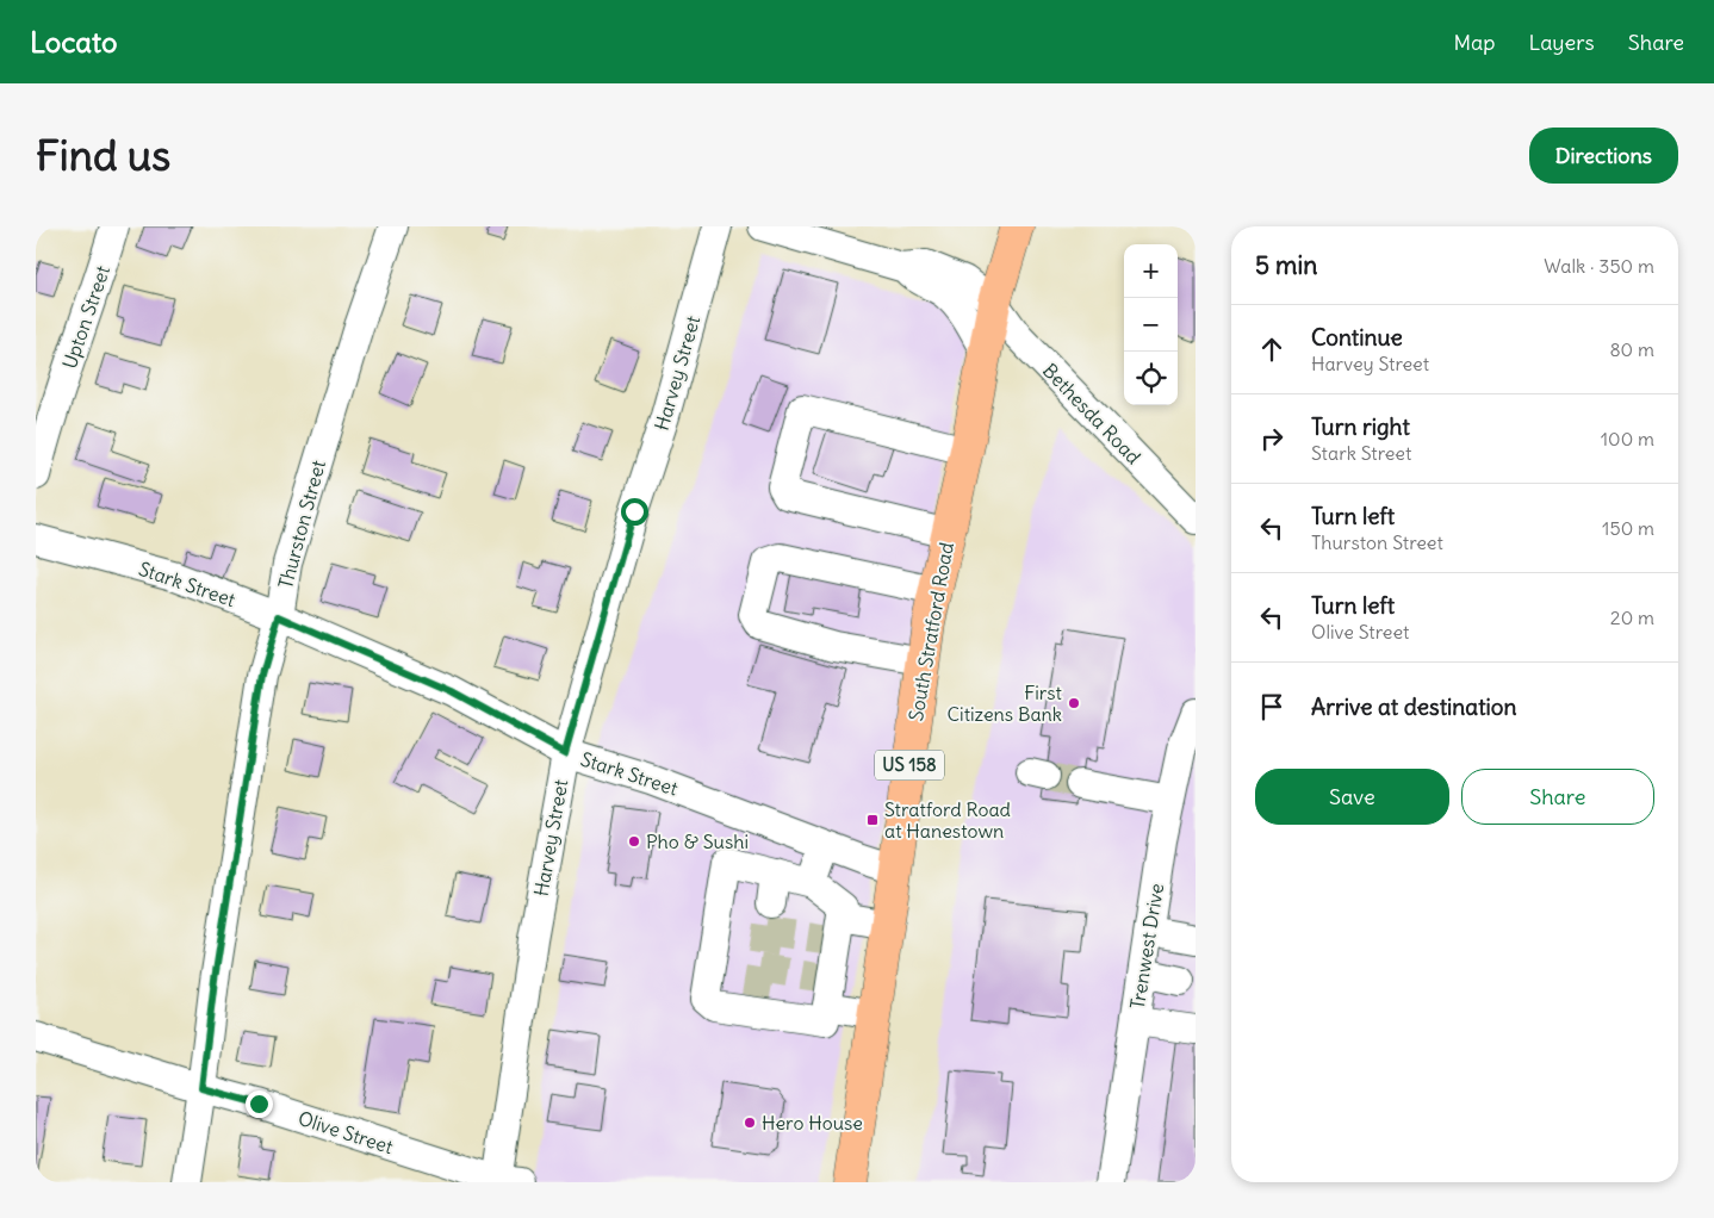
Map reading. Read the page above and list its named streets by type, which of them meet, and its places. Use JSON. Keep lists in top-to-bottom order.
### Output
{
  "streets": {
    "main road": ["South Stratford Road", "US 158"],
    "street": [
      "Upton Street",
      "Harvey Street",
      "Bethesda Road",
      "Thurston Street",
      "Stark Street",
      "Trenwest Drive",
      "Olive Street"
    ]
  },
  "crossings": [
    ["Harvey Street", "Stark Street"],
    ["Harvey Street", "Olive Street"],
    ["Bethesda Road", "South Stratford Road"],
    ["Thurston Street", "Stark Street"],
    ["Thurston Street", "Olive Street"],
    ["Stark Street", "South Stratford Road"]
  ],
  "places": {
    "other": ["First Citizens Bank", "Pho & Sushi", "Hero House"],
    "transit": ["Stratford Road at Hanestown"]
  },
  "page": {
    "header": "Locato",
    "nav": ["Map", "Layers", "Share"],
    "buttons": [
      "Directions",
      ["Save", "Share"]
    ],
    "title": "Find us",
    "heading": ["5 min", "Walk · 350 m"],
    "map_buttons": ["+", "−"],
    "list": [
      ["Continue", "Harvey Street", "80 m"],
      ["Turn right", "Stark Street", "100 m"],
      ["Turn left", "Thurston Street", "150 m"],
      ["Turn left", "Olive Street", "20 m"],
      "Arrive at destination"
    ]
  }
}
